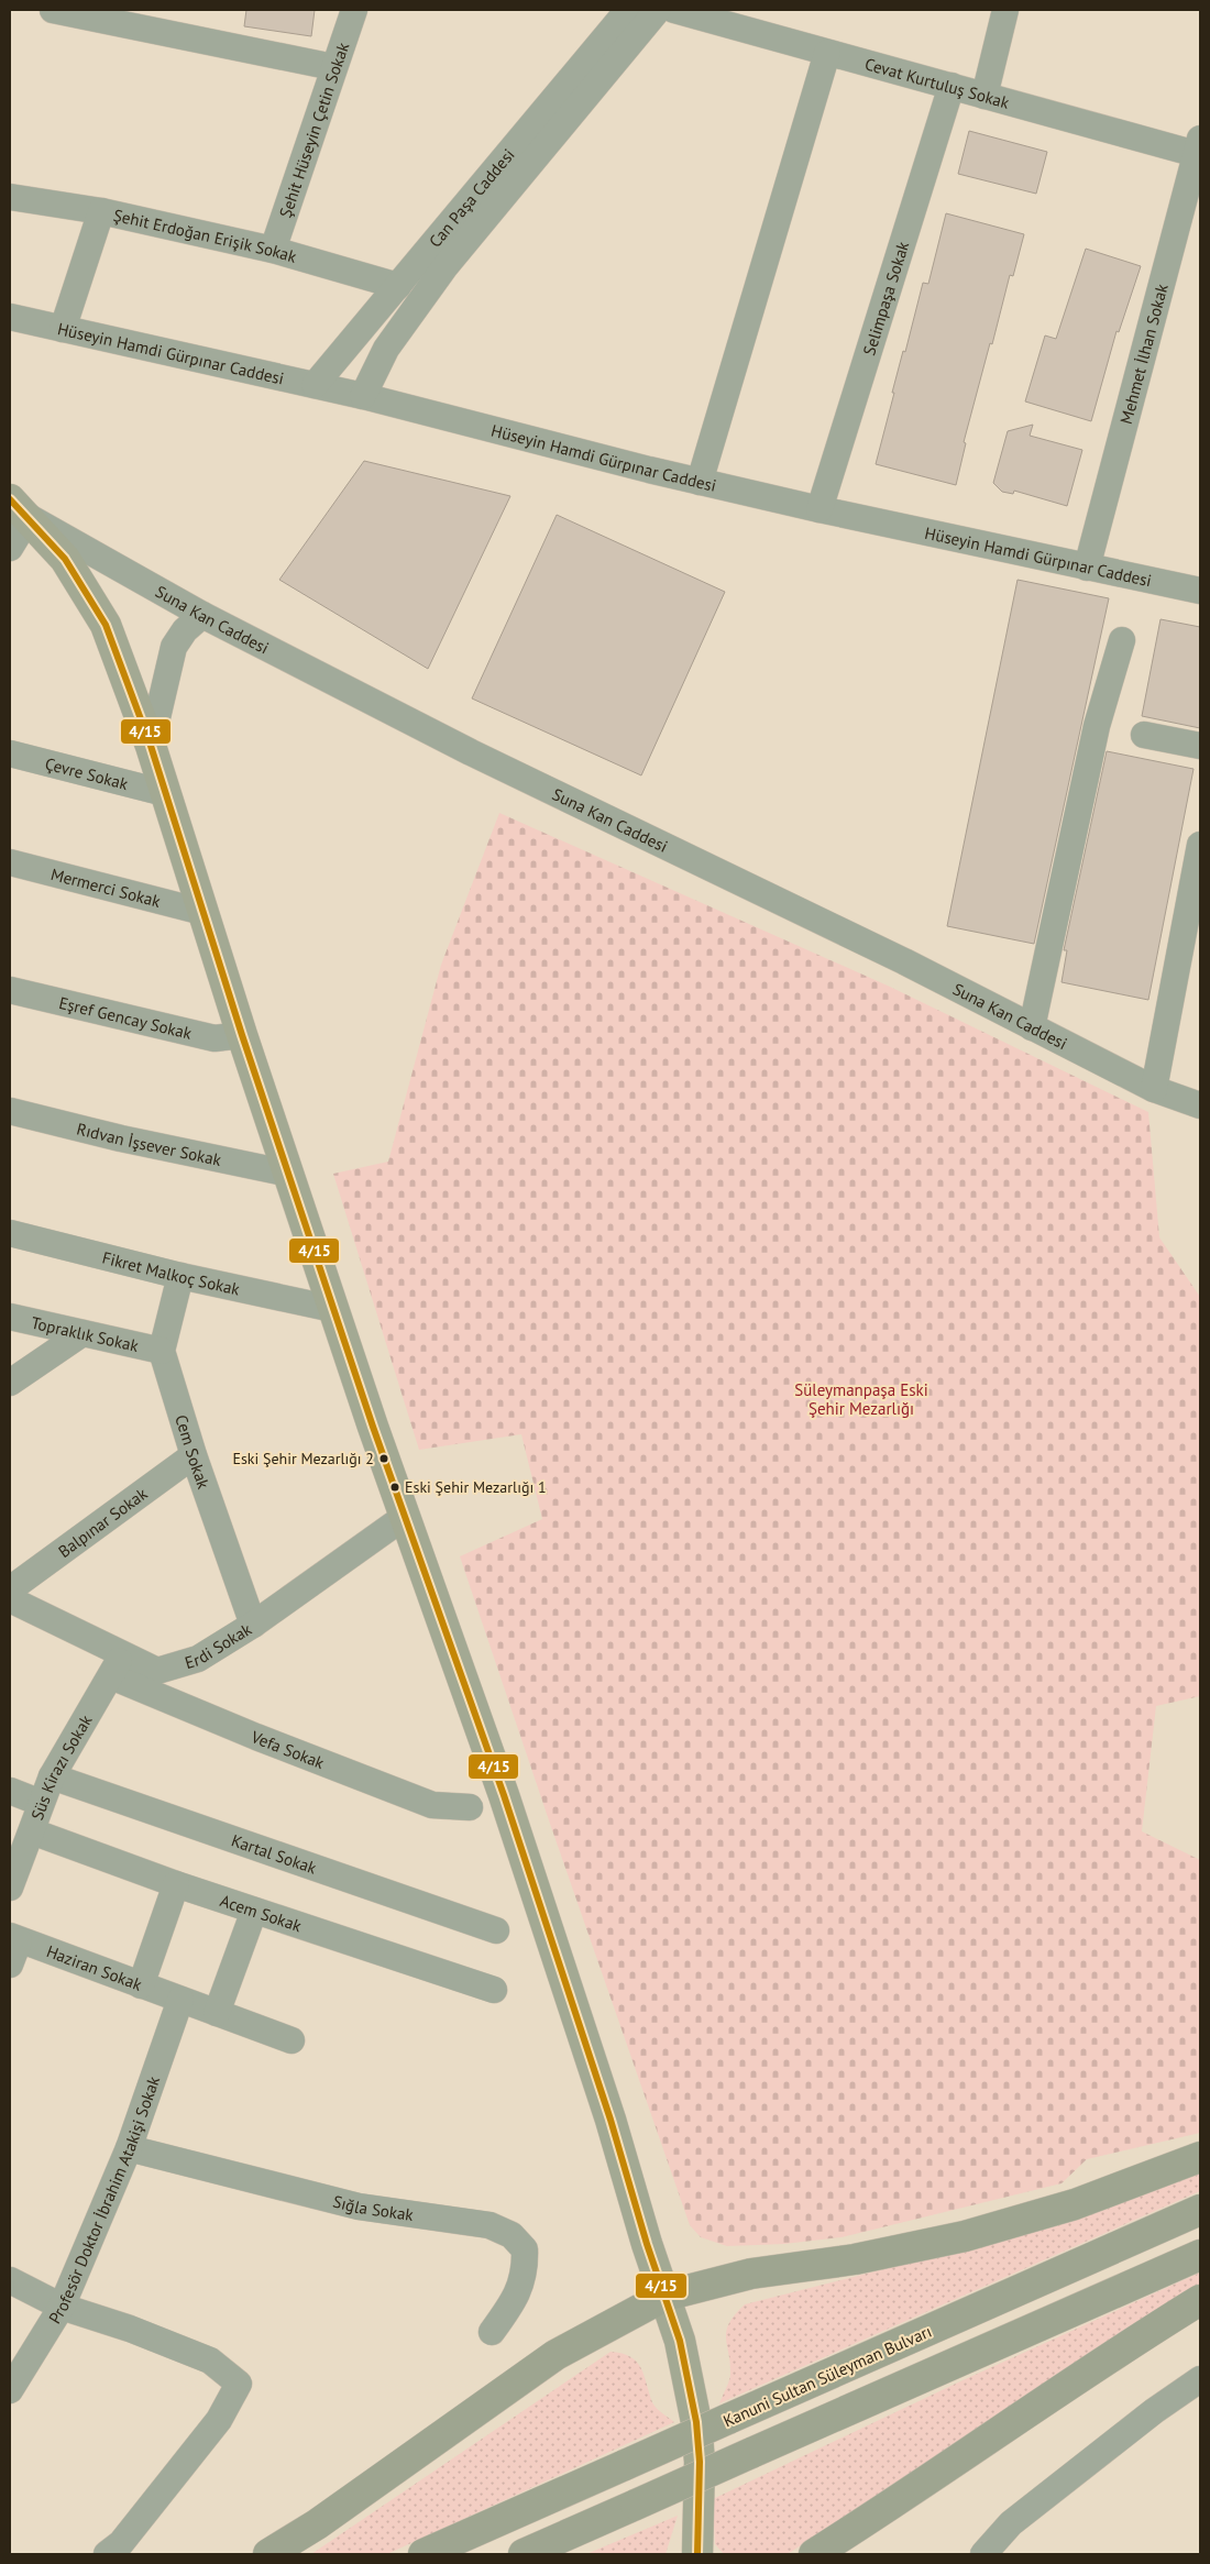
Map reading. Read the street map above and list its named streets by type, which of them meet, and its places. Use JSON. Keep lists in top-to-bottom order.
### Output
{
  "streets": {
    "highway": ["Kanuni Sultan Süleyman Bulvarı"],
    "street": [
      "Cevat Kurtuluş Sokak",
      "Şehit Hüseyin Çetin Sokak",
      "Can Paşa Caddesi",
      "Şehit Erdoğan Erişik Sokak",
      "Selimpaşa Sokak",
      "Hüseyin Hamdi Gürpınar Caddesi",
      "Mehmet İlhan Sokak",
      "Suna Kan Caddesi",
      "Çevre Sokak",
      "Mermerci Sokak",
      "Eşref Gencay Sokak",
      "Rıdvan İşsever Sokak",
      "Fikret Malkoç Sokak",
      "Topraklık Sokak",
      "Cem Sokak",
      "Balpınar Sokak",
      "Erdi Sokak",
      "Vefa Sokak",
      "Süs Kirazı Sokak",
      "Kartal Sokak",
      "Acem Sokak",
      "Haziran Sokak",
      "Profesör Doktor İbrahim Atakişi Sokak",
      "Sığla Sokak"
    ]
  },
  "crossings": [
    ["Cevat Kurtuluş Sokak", "Selimpaşa Sokak"],
    ["Cevat Kurtuluş Sokak", "Mehmet İlhan Sokak"],
    ["Şehit Hüseyin Çetin Sokak", "Şehit Erdoğan Erişik Sokak"],
    ["Can Paşa Caddesi", "Şehit Erdoğan Erişik Sokak"],
    ["Can Paşa Caddesi", "Hüseyin Hamdi Gürpınar Caddesi"],
    ["Selimpaşa Sokak", "Hüseyin Hamdi Gürpınar Caddesi"],
    ["Hüseyin Hamdi Gürpınar Caddesi", "Mehmet İlhan Sokak"],
    ["Topraklık Sokak", "Cem Sokak"],
    ["Cem Sokak", "Balpınar Sokak"],
    ["Cem Sokak", "Erdi Sokak"],
    ["Erdi Sokak", "Vefa Sokak"],
    ["Erdi Sokak", "Süs Kirazı Sokak"],
    ["Vefa Sokak", "Süs Kirazı Sokak"],
    ["Süs Kirazı Sokak", "Kartal Sokak"],
    ["Süs Kirazı Sokak", "Acem Sokak"],
    ["Haziran Sokak", "Profesör Doktor İbrahim Atakişi Sokak"],
    ["Profesör Doktor İbrahim Atakişi Sokak", "Sığla Sokak"]
  ],
  "parks": ["Süleymanpaşa Eski Şehir Mezarlığı"],
  "places": ["Eski Şehir Mezarlığı 2", "Eski Şehir Mezarlığı 1"],
  "lines": ["transit line 4/15"]
}
